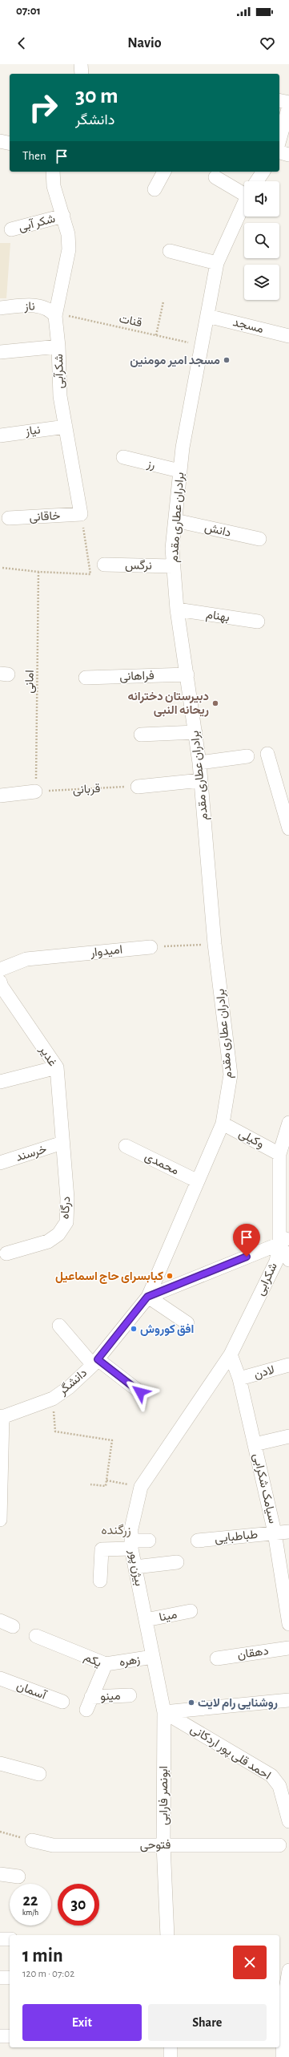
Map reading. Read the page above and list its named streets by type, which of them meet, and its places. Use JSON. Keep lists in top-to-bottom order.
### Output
{
  "streets": {
    "street": [
      "شکر آبی",
      "ناز",
      "مسجد",
      "شکرآبی",
      "نیاز",
      "رز",
      "خاقانی",
      "برادران عطاری مقدم",
      "دانش",
      "نرگس",
      "بهنام",
      "فراهانی",
      "امیدوار",
      "غدیر",
      "وکیلی",
      "خرسند",
      "محمدی",
      "درگاه",
      "شکرابی",
      "لادن",
      "دانشگر",
      "سیامک شکرابی",
      "طباطبایی",
      "بیژن پور",
      "مینا",
      "دهقان",
      "یکم",
      "زهره",
      "آسمان",
      "مینو",
      "احمد قلی پور اردکانی",
      "ابونصر فارابی",
      "فتوحی"
    ],
    "path": ["قنات", "امانی", "قربانی"]
  },
  "crossings": [
    ["شکر آبی", "شکرآبی"],
    ["ناز", "قنات"],
    ["ناز", "شکرآبی"],
    ["قنات", "شکرآبی"],
    ["قنات", "برادران عطاری مقدم"],
    ["مسجد", "برادران عطاری مقدم"],
    ["شکرآبی", "نیاز"],
    ["شکرآبی", "خاقانی"],
    ["رز", "برادران عطاری مقدم"],
    ["برادران عطاری مقدم", "دانش"],
    ["برادران عطاری مقدم", "نرگس"],
    ["برادران عطاری مقدم", "بهنام"],
    ["برادران عطاری مقدم", "فراهانی"],
    ["برادران عطاری مقدم", "وکیلی"],
    ["برادران عطاری مقدم", "محمدی"],
    ["برادران عطاری مقدم", "دانشگر"],
    ["امانی", "قربانی"],
    ["غدیر", "خرسند"],
    ["غدیر", "درگاه"],
    ["وکیلی", "شکرابی"],
    ["خرسند", "درگاه"],
    ["شکرابی", "دانشگر"],
    ["شکرابی", "سیامک شکرابی"],
    ["شکرابی", "بیژن پور"],
    ["لادن", "سیامک شکرابی"],
    ["سیامک شکرابی", "طباطبایی"],
    ["سیامک شکرابی", "بیژن پور"],
    ["بیژن پور", "مینا"],
    ["بیژن پور", "زهره"],
    ["بیژن پور", "احمد قلی پور اردکانی"],
    ["بیژن پور", "ابونصر فارابی"],
    ["یکم", "زهره"],
    ["یکم", "مینو"],
    ["احمد قلی پور اردکانی", "ابونصر فارابی"],
    ["ابونصر فارابی", "فتوحی"]
  ],
  "districts": ["زرگنده"],
  "places": [
    "مسجد امیر مومنین",
    "دبیرستان دخترانه ریحانه النبی",
    "کبابسرای حاج اسماعیل",
    "افق کوروش",
    "روشنایی رام لایت"
  ],
  "page": {
    "status": "07:01",
    "header": "Navio",
    "turn": ["30 m", "دانشگر"],
    "then": "Then",
    "speed": "22 km/h",
    "limit": "30",
    "heading": ["1 min", "120 m · 07:02"],
    "buttons": ["Exit", "Share"]
  }
}
